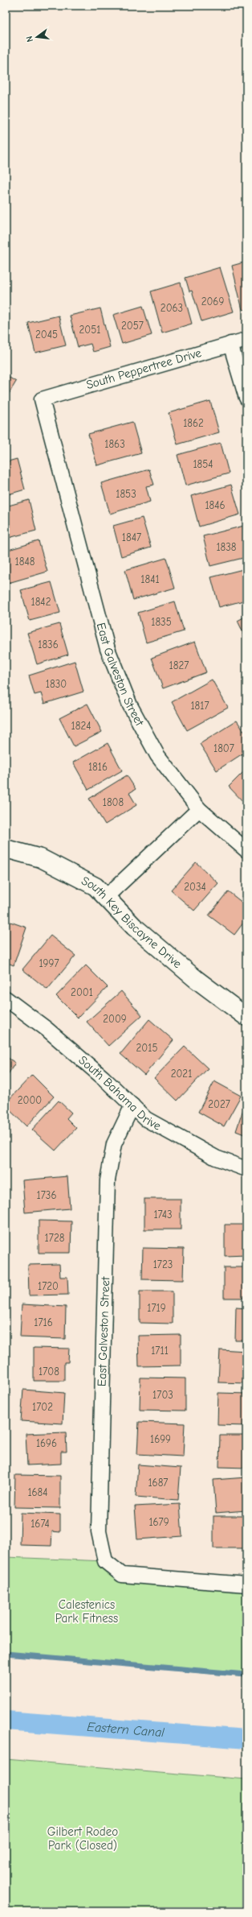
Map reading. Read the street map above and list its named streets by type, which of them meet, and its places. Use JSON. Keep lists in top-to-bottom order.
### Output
{
  "streets": {
    "street": [
      "South Peppertree Drive",
      "East Galveston Street",
      "South Key Biscayne Drive",
      "South Bahama Drive"
    ]
  },
  "crossings": [
    ["South Peppertree Drive", "East Galveston Street"],
    ["East Galveston Street", "South Bahama Drive"]
  ],
  "water": ["Eastern Canal"],
  "parks": ["Calestenics Park Fitness", "Gilbert Rodeo Park (Closed)"],
  "house_numbers": [
    "2069",
    "2063",
    "2057",
    "2051",
    "2045",
    "1862",
    "1863",
    "1854",
    "1853",
    "1846",
    "1847",
    "1838",
    "1848",
    "1841",
    "1842",
    "1835",
    "1836",
    "1827",
    "1830",
    "1817",
    "1824",
    "1807",
    "1816",
    "1808",
    "2034",
    "1997",
    "2001",
    "2009",
    "2015",
    "2021",
    "2000",
    "2027",
    "1736",
    "1743",
    "1728",
    "1723",
    "1720",
    "1719",
    "1716",
    "1711",
    "1708",
    "1703",
    "1702",
    "1699",
    "1696",
    "1687",
    "1684",
    "1679",
    "1674"
  ],
  "north": "left"
}
